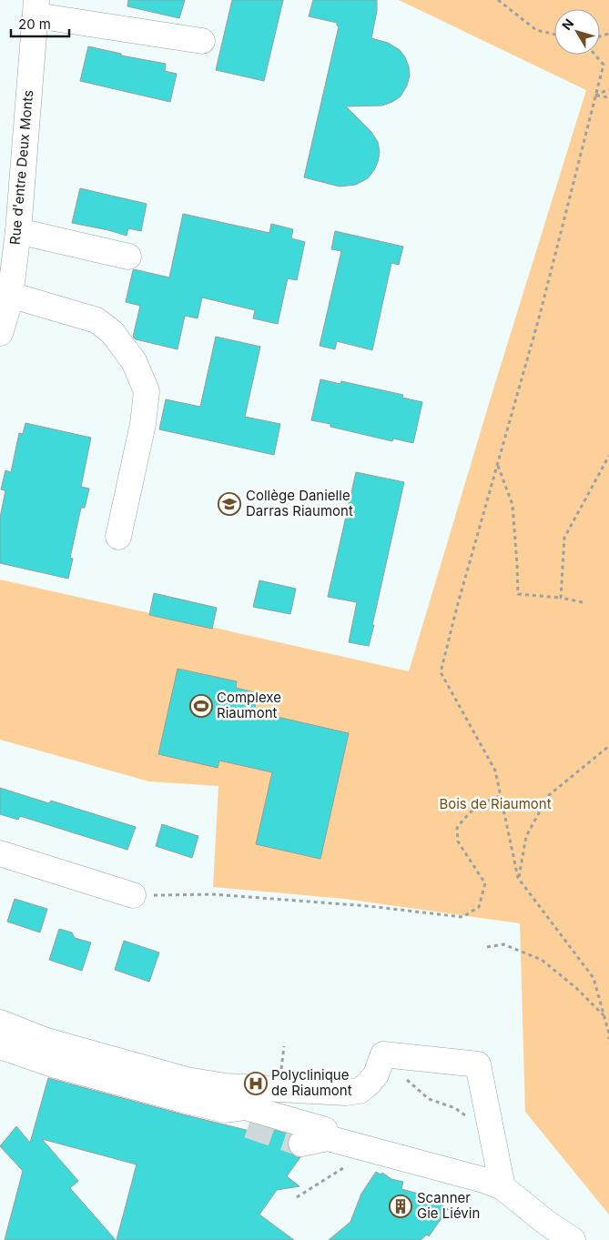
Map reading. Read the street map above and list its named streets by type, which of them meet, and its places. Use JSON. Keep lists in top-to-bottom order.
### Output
{
  "streets": {
    "street": ["Rue d'entre Deux Monts"]
  },
  "parks": ["Bois de Riaumont"],
  "places": {
    "school or university": ["Collège Danielle Darras Riaumont"],
    "sports": ["Complexe Riaumont"],
    "hospital": ["Polyclinique de Riaumont"],
    "building": ["Scanner Gie Liévin"]
  },
  "scale_bar": "20 m",
  "north": "top left"
}
